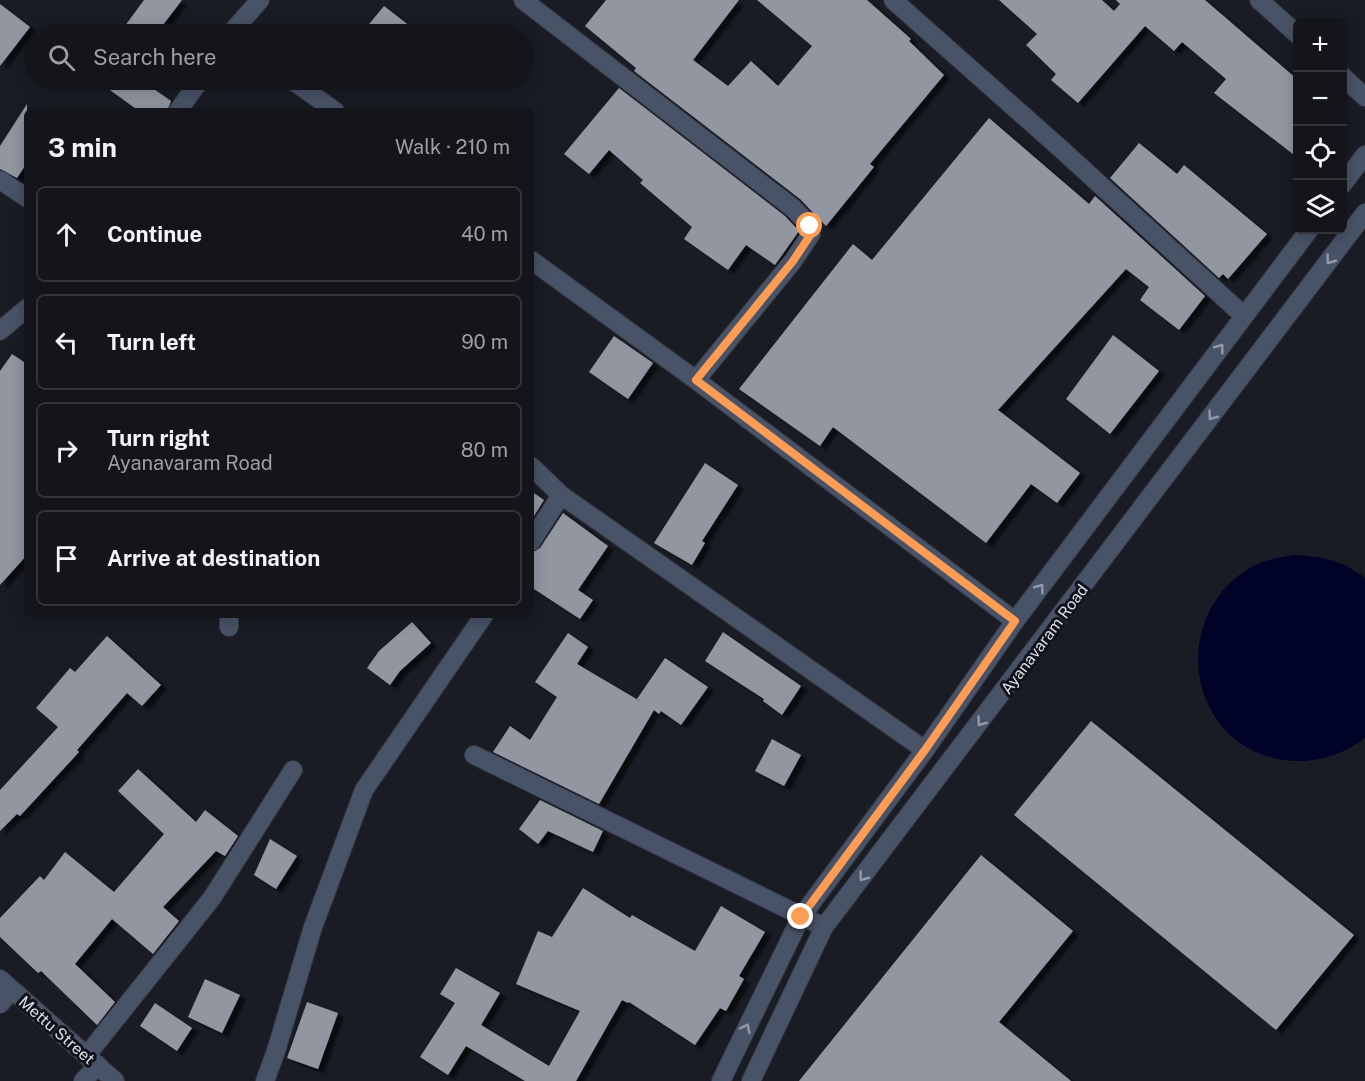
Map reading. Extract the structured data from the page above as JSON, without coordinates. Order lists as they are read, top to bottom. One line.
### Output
{"streets":{"street":["Ayanavaram Road","Mettu Street"]},"page":{"map_buttons":["+","−"],"search":"Search here","heading":["3 min","Walk · 210 m"],"list":[["Continue","40 m"],["Turn left","90 m"],["Turn right","Ayanavaram Road","80 m"],"Arrive at destination"]}}
